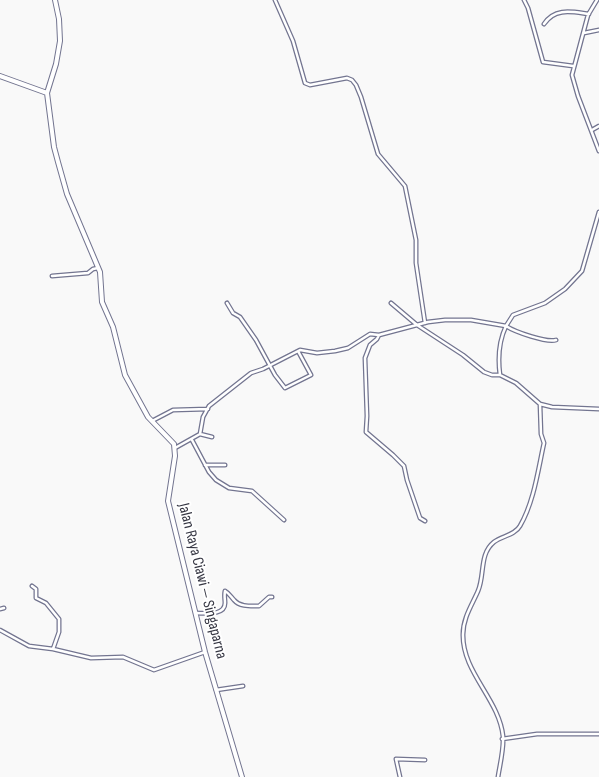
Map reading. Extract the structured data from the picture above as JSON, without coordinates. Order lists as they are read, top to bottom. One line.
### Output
{"streets":{"main road":["Jalan Raya Ciawi — Singaparna"]}}
